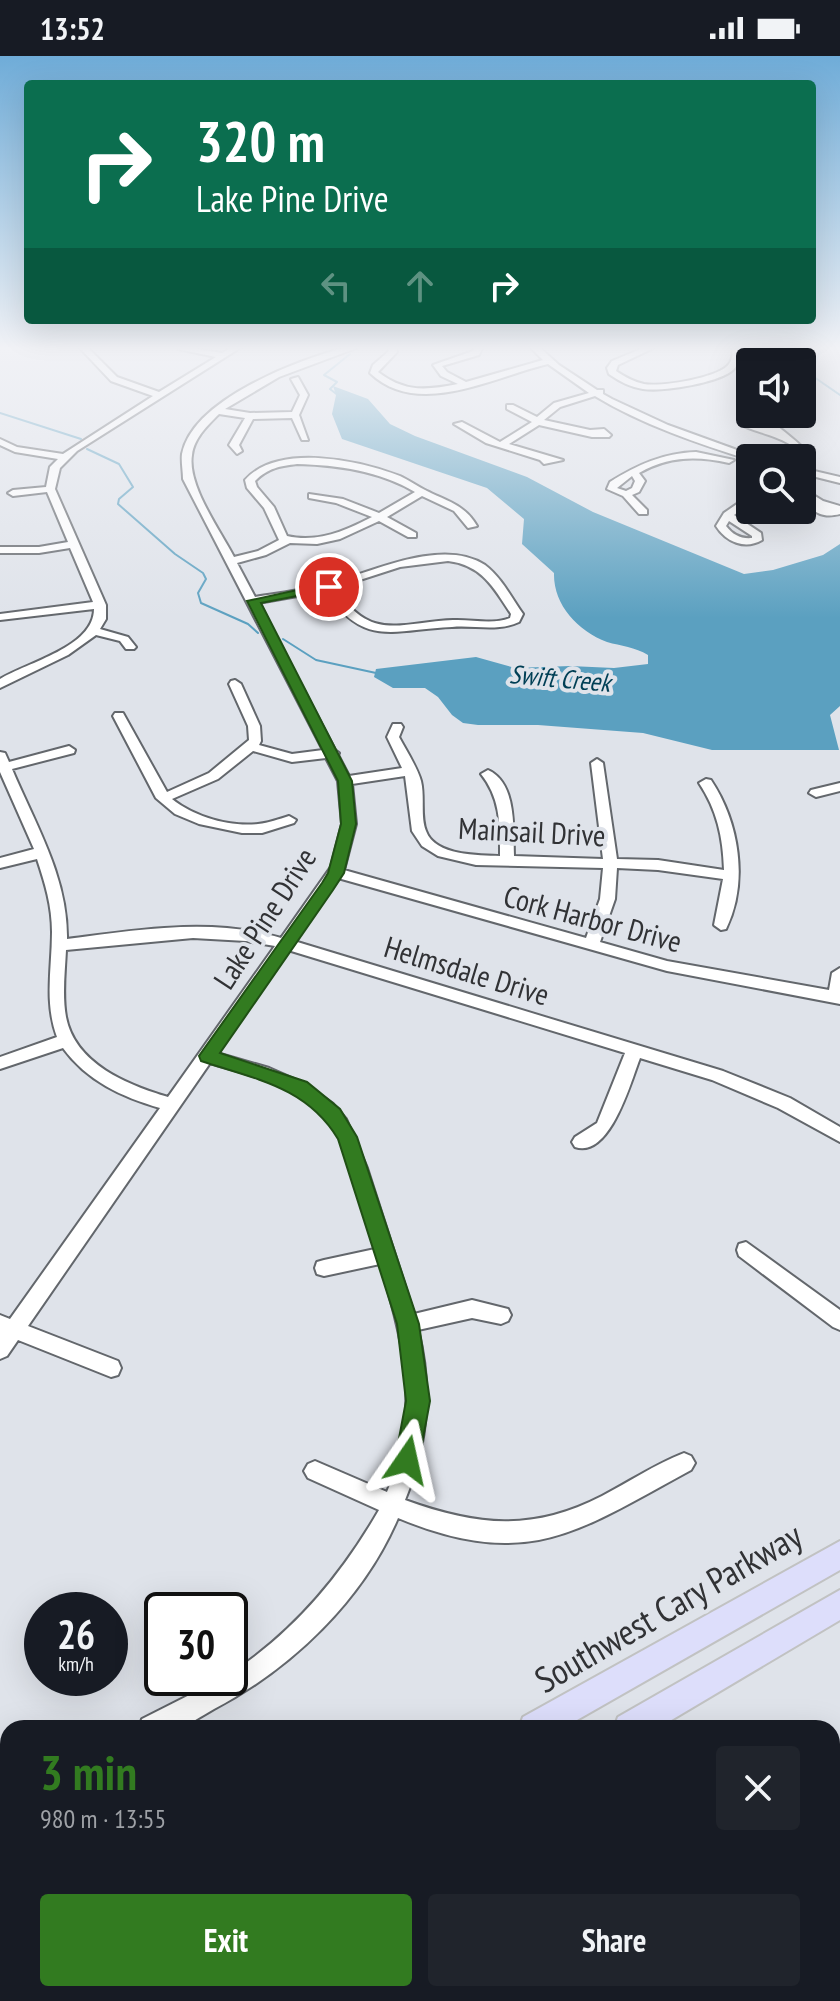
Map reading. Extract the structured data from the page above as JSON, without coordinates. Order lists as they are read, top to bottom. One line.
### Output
{"streets":{"main road":["Southwest Cary Parkway"],"street":["Mainsail Drive","Lake Pine Drive","Cork Harbor Drive","Helmsdale Drive"]},"crossings":[["Lake Pine Drive","Cork Harbor Drive"],["Lake Pine Drive","Helmsdale Drive"]],"water":["Swift Creek"],"page":{"status":"13:52","turn":["320 m","Lake Pine Drive"],"speed":"26 km/h","limit":"30","heading":["3 min","980 m · 13:55"],"buttons":["Exit","Share"]}}
